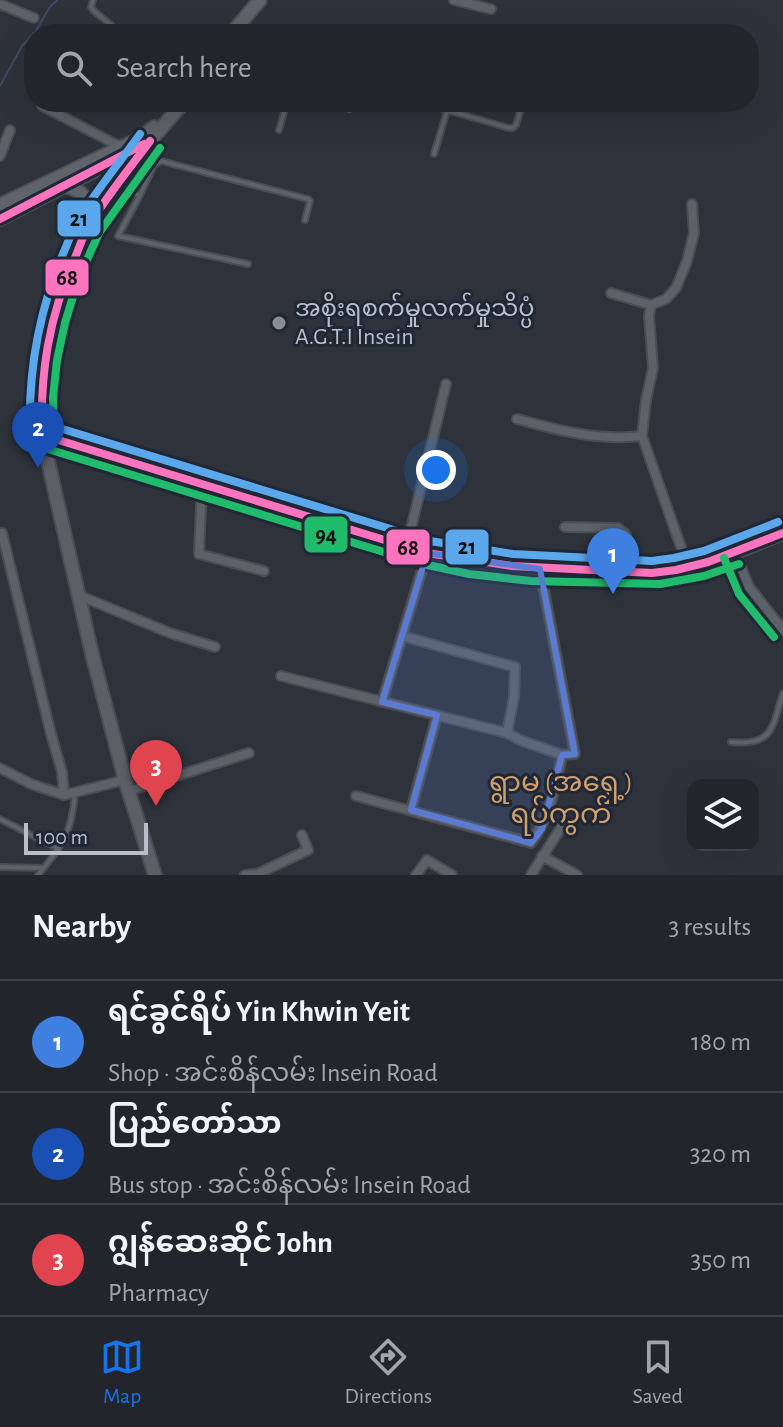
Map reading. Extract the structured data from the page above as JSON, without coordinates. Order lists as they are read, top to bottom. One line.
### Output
{"districts":["ရွာမ (အရှေ့) ရပ်ကွက်"],"places":["အစိုးရစက်မှုလက်မှုသိပ္ပံ A.G.T.I Insein"],"lines":["transit line 21","transit line 68","transit line 94"],"scale_bar":"100 m","page":{"search":"Search here","pins":["2","1","3"],"scale":"100 m","heading":["Nearby","3 results"],"list":[{"mark":"1","name":"ရင်ခွင်ရိပ် Yin Khwin Yeit","note":"Shop · အင်းစိန်လမ်း Insein Road","value":"180 m"},{"mark":"2","name":"ပြည်တော်သာ","note":"Bus stop · အင်းစိန်လမ်း Insein Road","value":"320 m"},{"mark":"3","name":"ဂျွန်ဆေးဆိုင် John","note":"Pharmacy","value":"350 m"}],"nav":["Map","Directions","Saved"]}}
